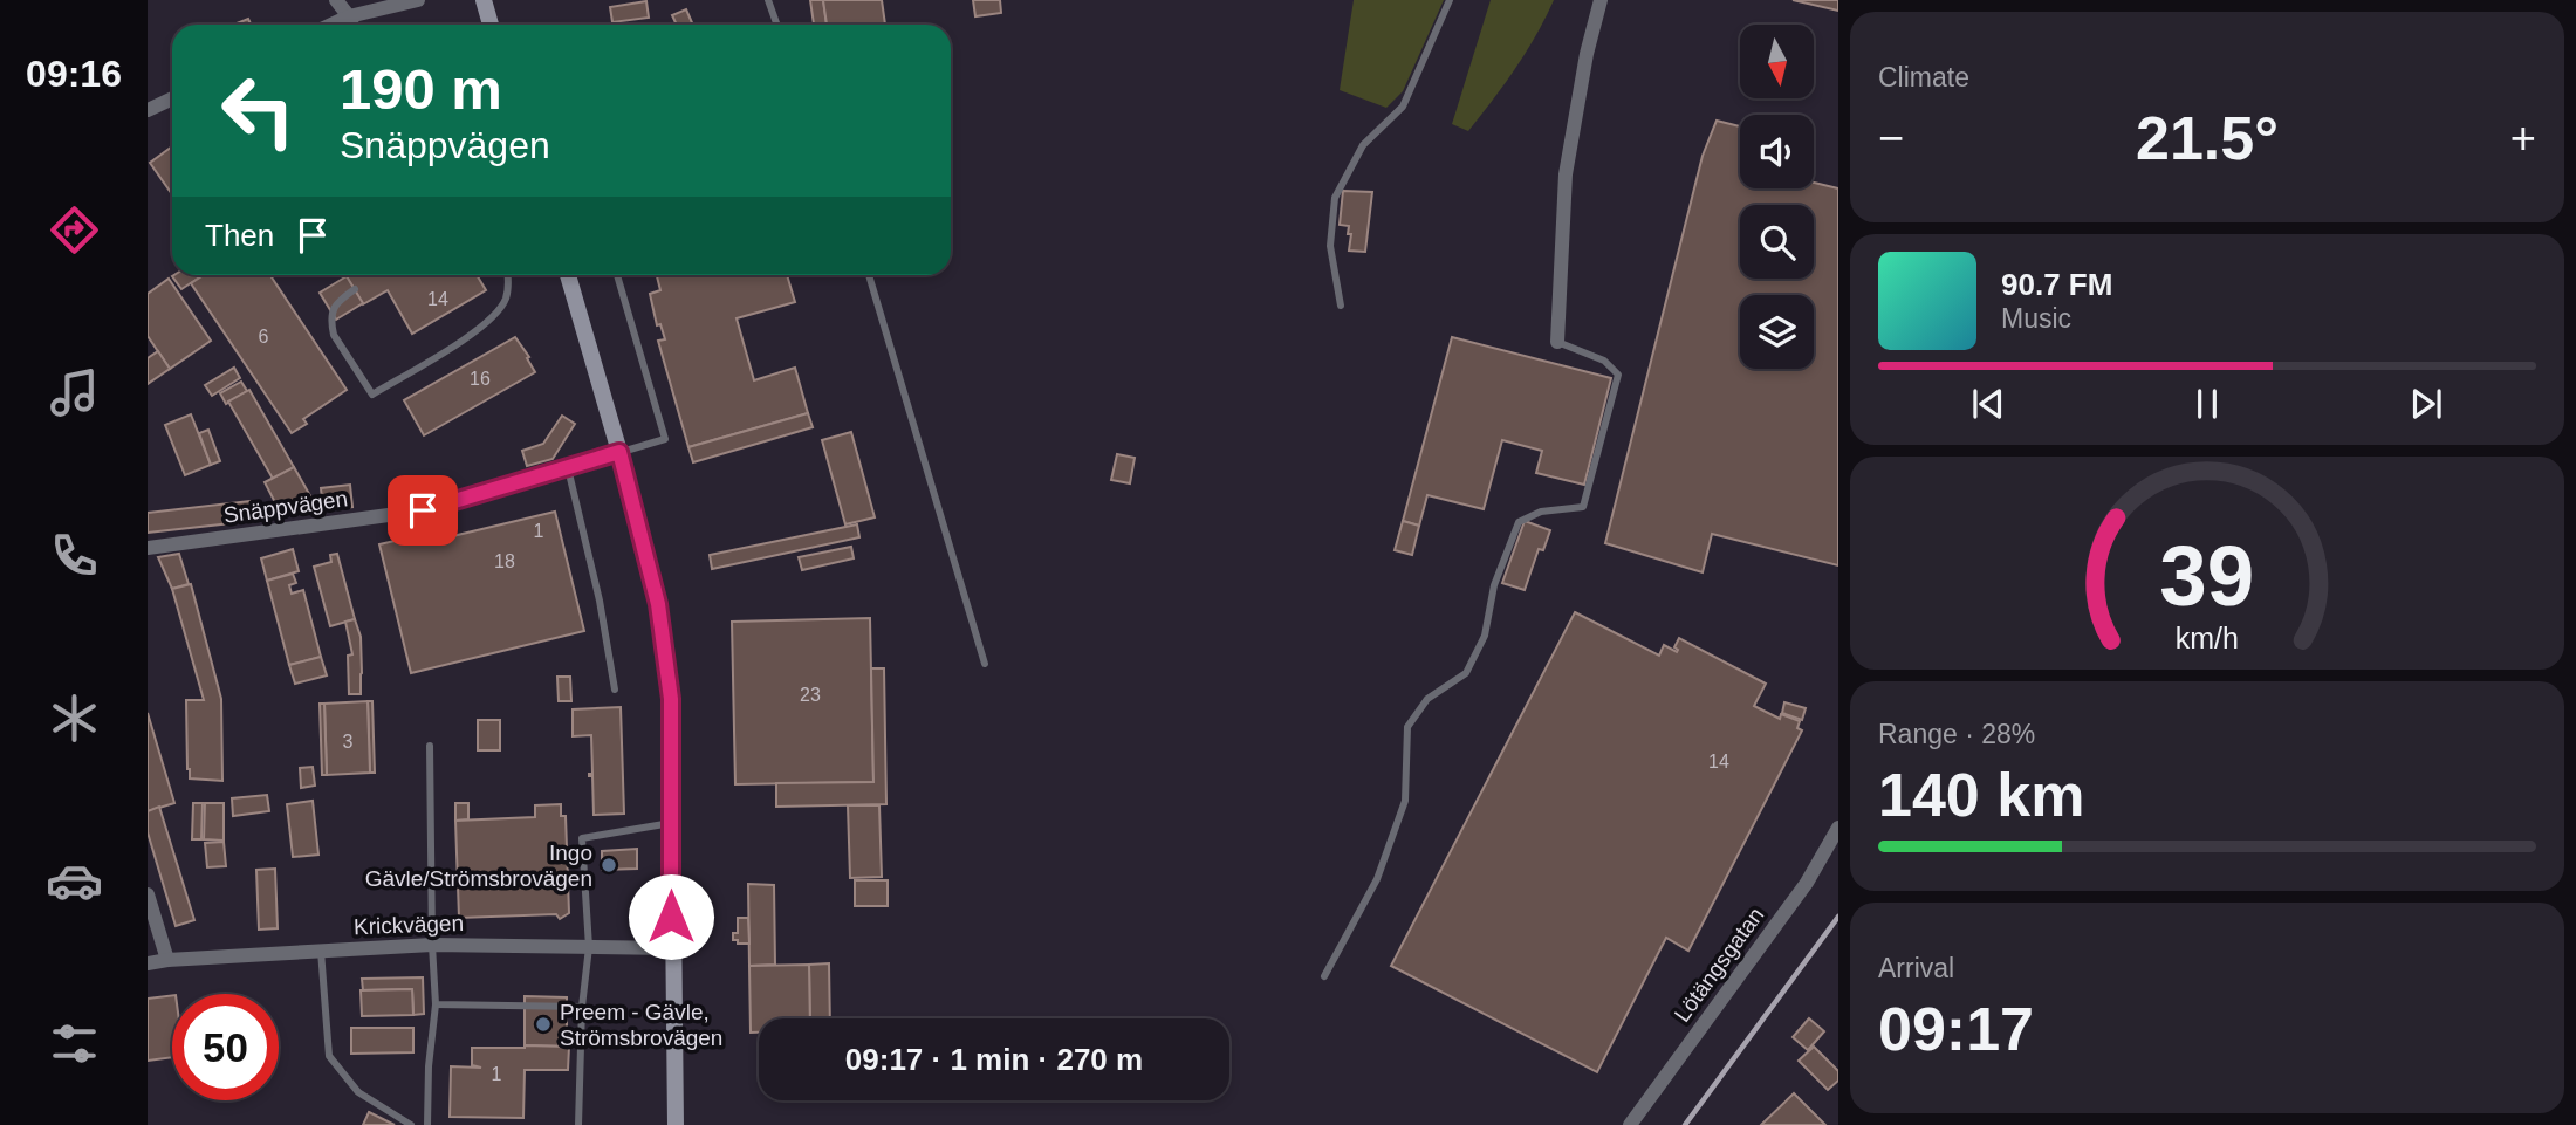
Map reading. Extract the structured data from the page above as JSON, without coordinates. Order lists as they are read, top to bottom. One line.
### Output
{"streets":{"street":["Snäppvägen","Krickvägen","Lötängsgatan"]},"places":["Ingo Gävle/Strömsbrovägen","Preem - Gävle, Strömsbrovägen"],"house_numbers":["14","6","16","1","18","23","3","14","1"],"north":"bottom","page":{"tabs":"09:16","tile":["Climate",["Range · 28%","140 km"],["Arrival","09:17"]],"turn":["190 m","Snäppvägen"],"heat":["−","21.5°","+"],"then":"Then","song":["90.7 FM","Music"],"limit":"50","trip":"09:17 · 1 min · 270 m","gauge":["39","km/h"]}}
